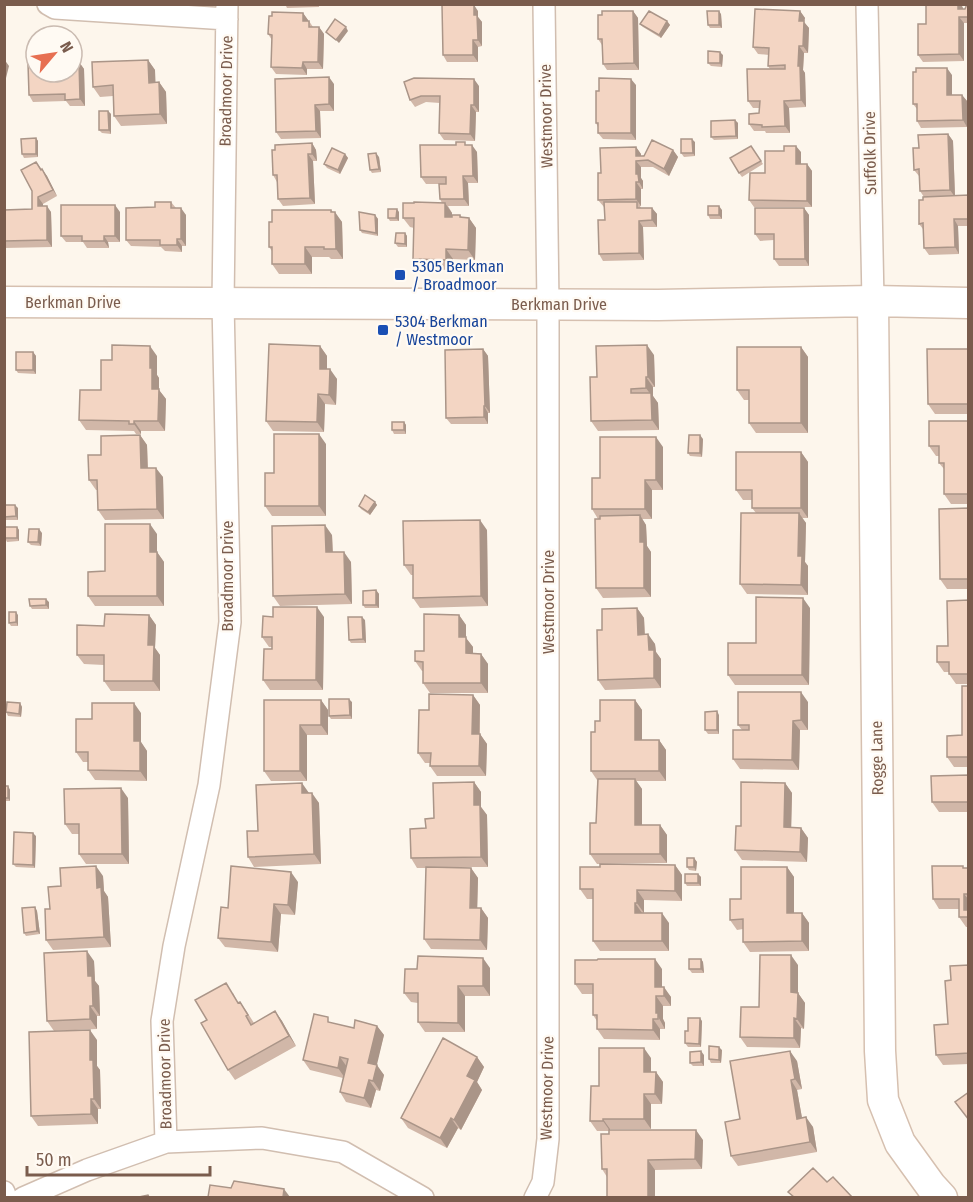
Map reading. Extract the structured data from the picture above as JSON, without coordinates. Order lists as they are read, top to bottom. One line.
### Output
{"streets":{"street":["Broadmoor Drive","Westmoor Drive","Suffolk Drive","Berkman Drive","Rogge Lane"]},"crossings":[["Broadmoor Drive","Berkman Drive"],["Westmoor Drive","Berkman Drive"],["Suffolk Drive","Berkman Drive"],["Suffolk Drive","Rogge Lane"],["Berkman Drive","Rogge Lane"]],"places":{"transit":["5305 Berkman / Broadmoor","5304 Berkman / Westmoor"]},"scale_bar":"50 m","north":"top right"}
